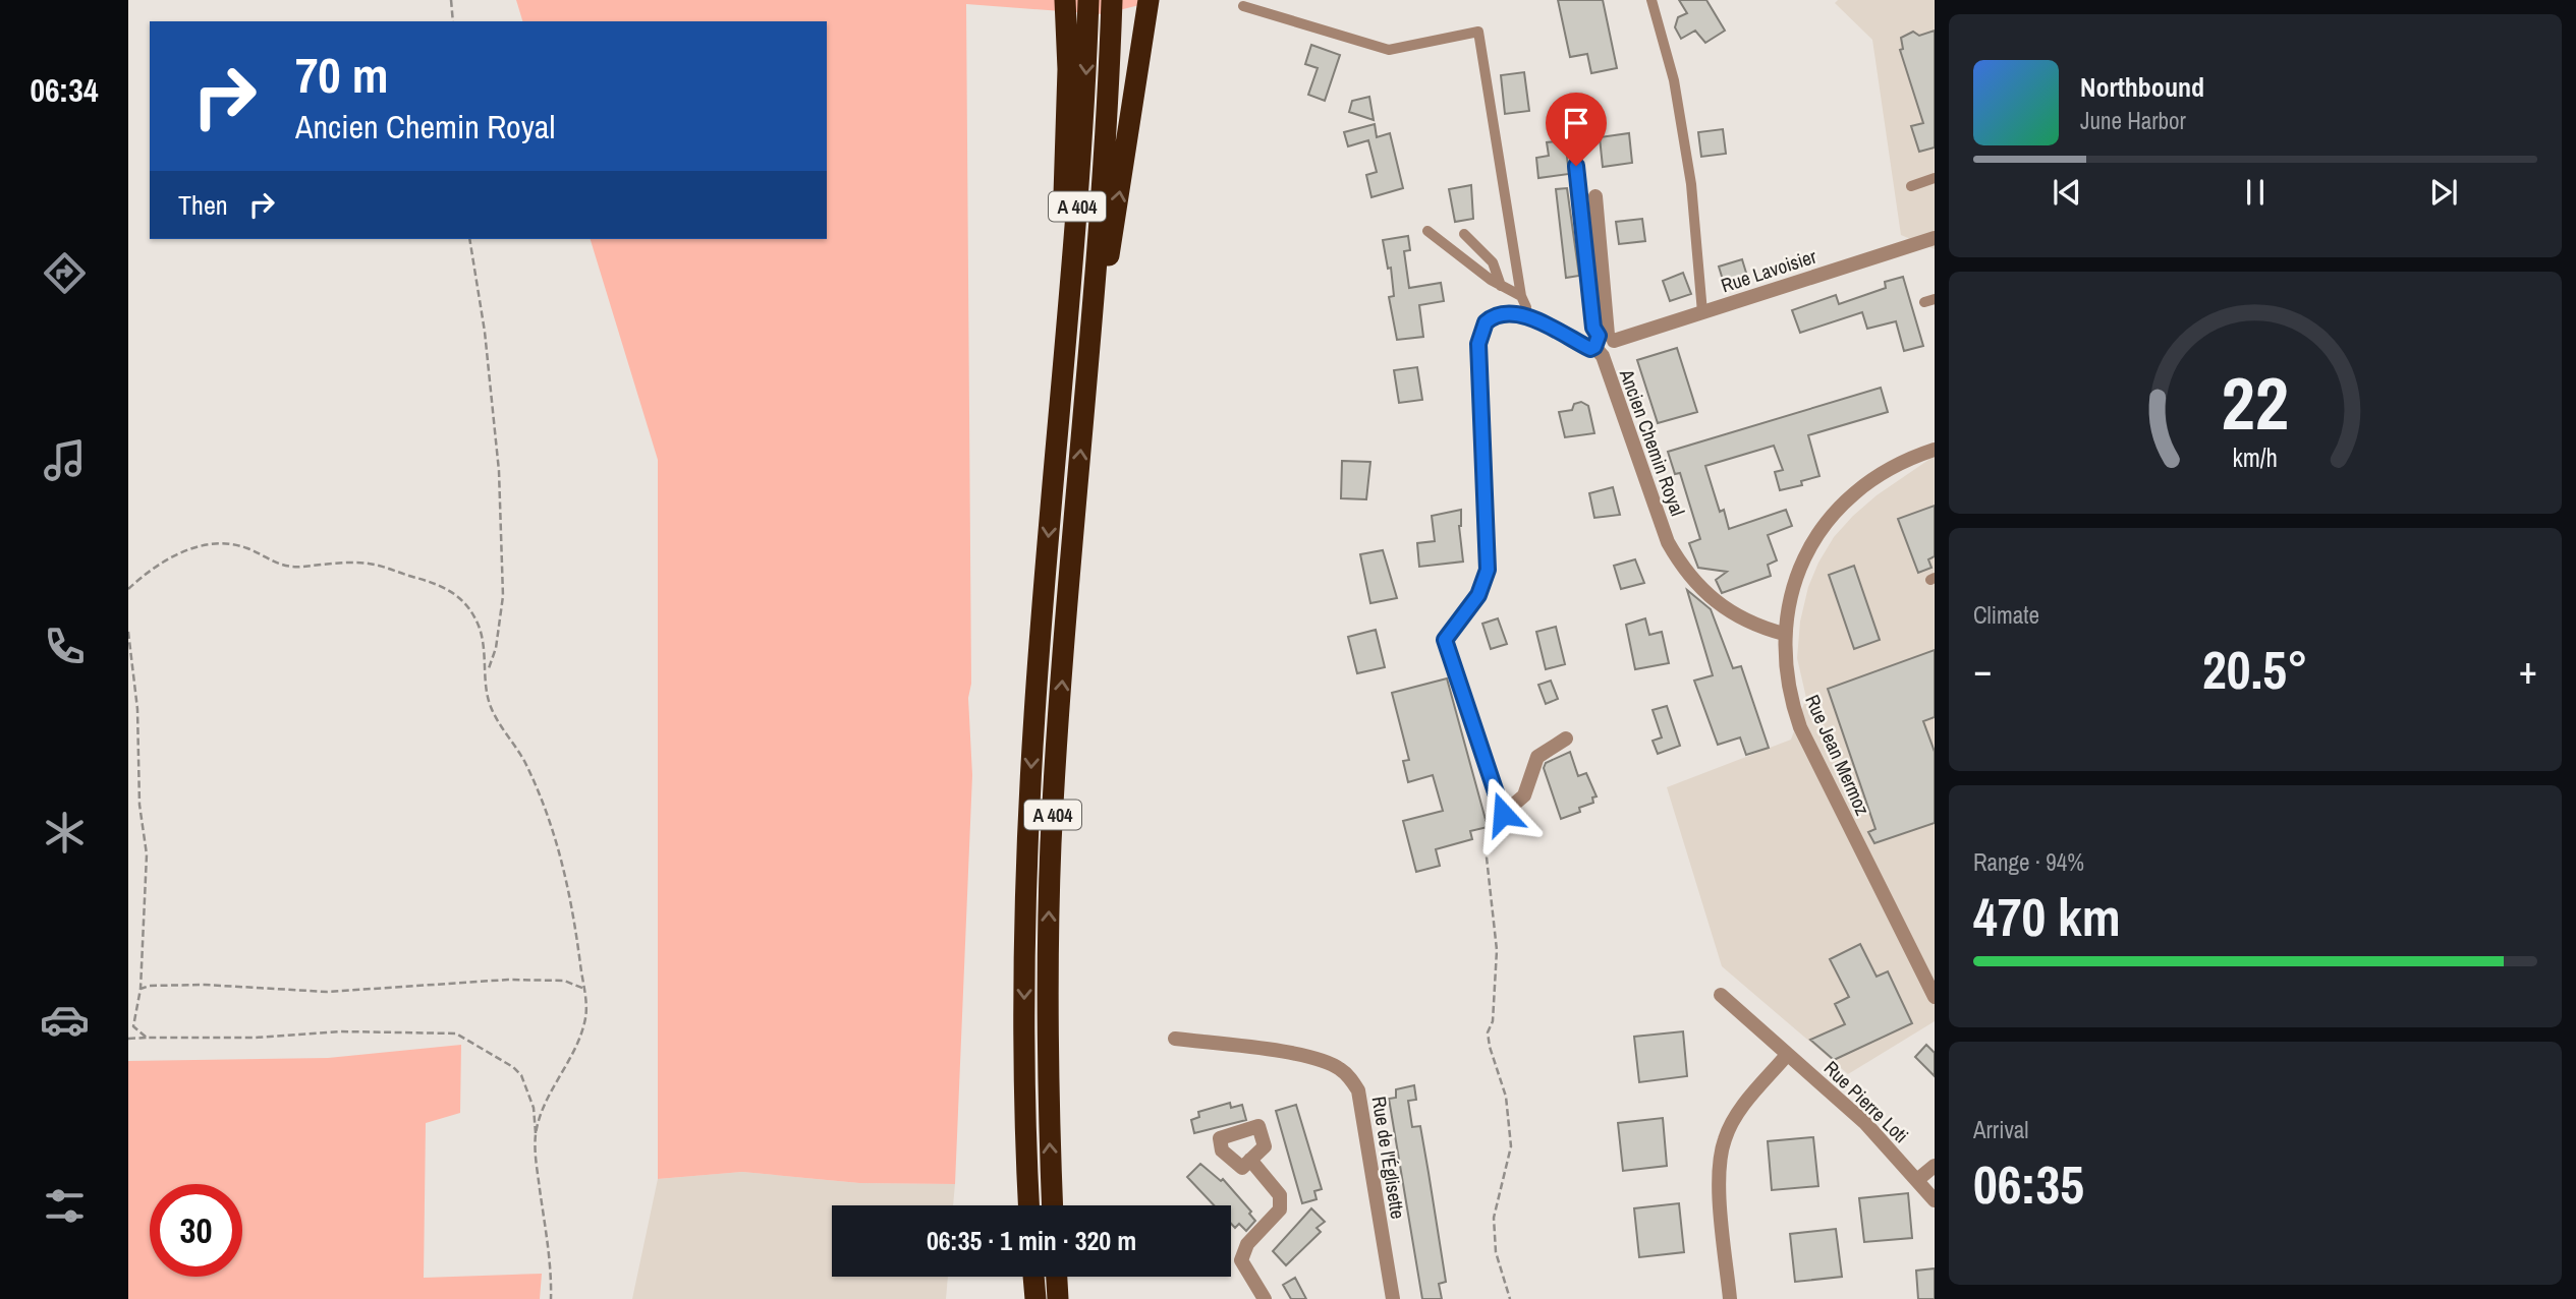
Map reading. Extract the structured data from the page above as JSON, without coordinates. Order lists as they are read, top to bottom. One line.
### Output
{"streets":{"highway":["A 404"],"street":["Rue Lavoisier","Ancien Chemin Royal","Rue Jean Mermoz","Rue Pierre Loti","Rue de l'Églisette"]},"crossings":[["Rue Lavoisier","Ancien Chemin Royal"],["Ancien Chemin Royal","Rue Jean Mermoz"]],"page":{"tabs":"06:34","turn":["70 m","Ancien Chemin Royal"],"song":["Northbound","June Harbor"],"then":"Then","tile":["Climate",["Range · 94%","470 km"],["Arrival","06:35"]],"heat":["−","20.5°","+"],"limit":"30","trip":"06:35 · 1 min · 320 m","gauge":["22","km/h"]}}
